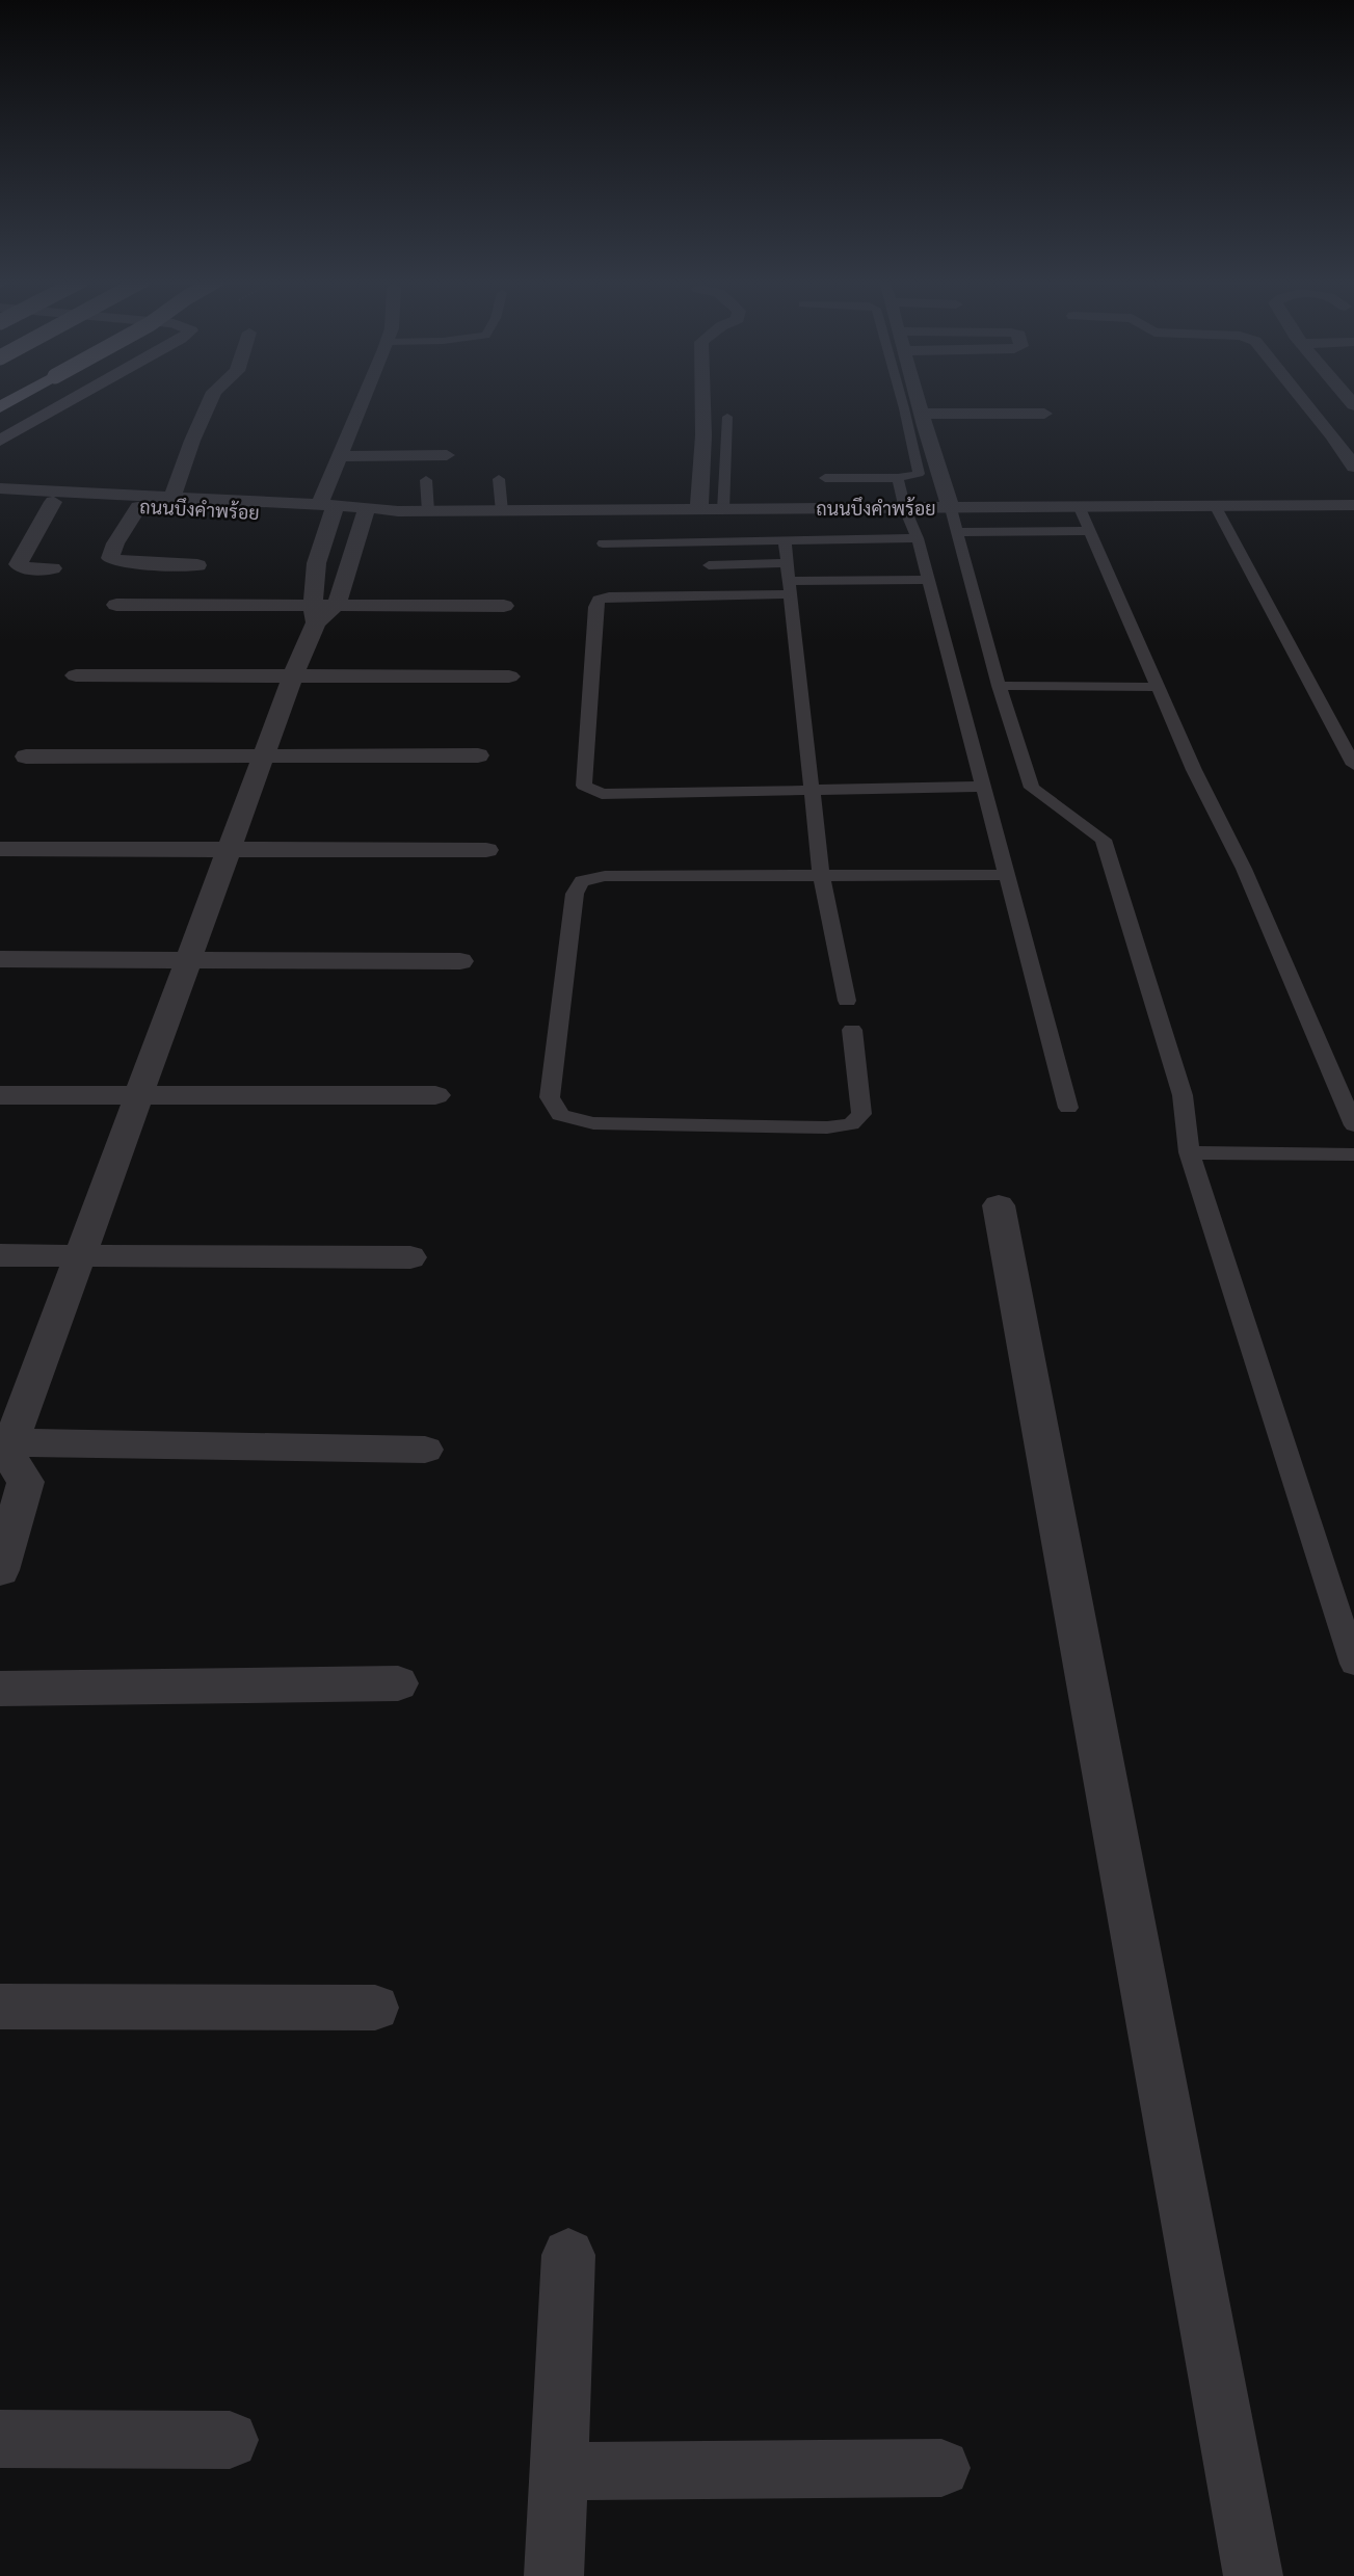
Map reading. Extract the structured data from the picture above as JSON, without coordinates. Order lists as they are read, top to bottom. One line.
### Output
{"streets":{"street":["ถนนบึงคำพร้อย"]}}
